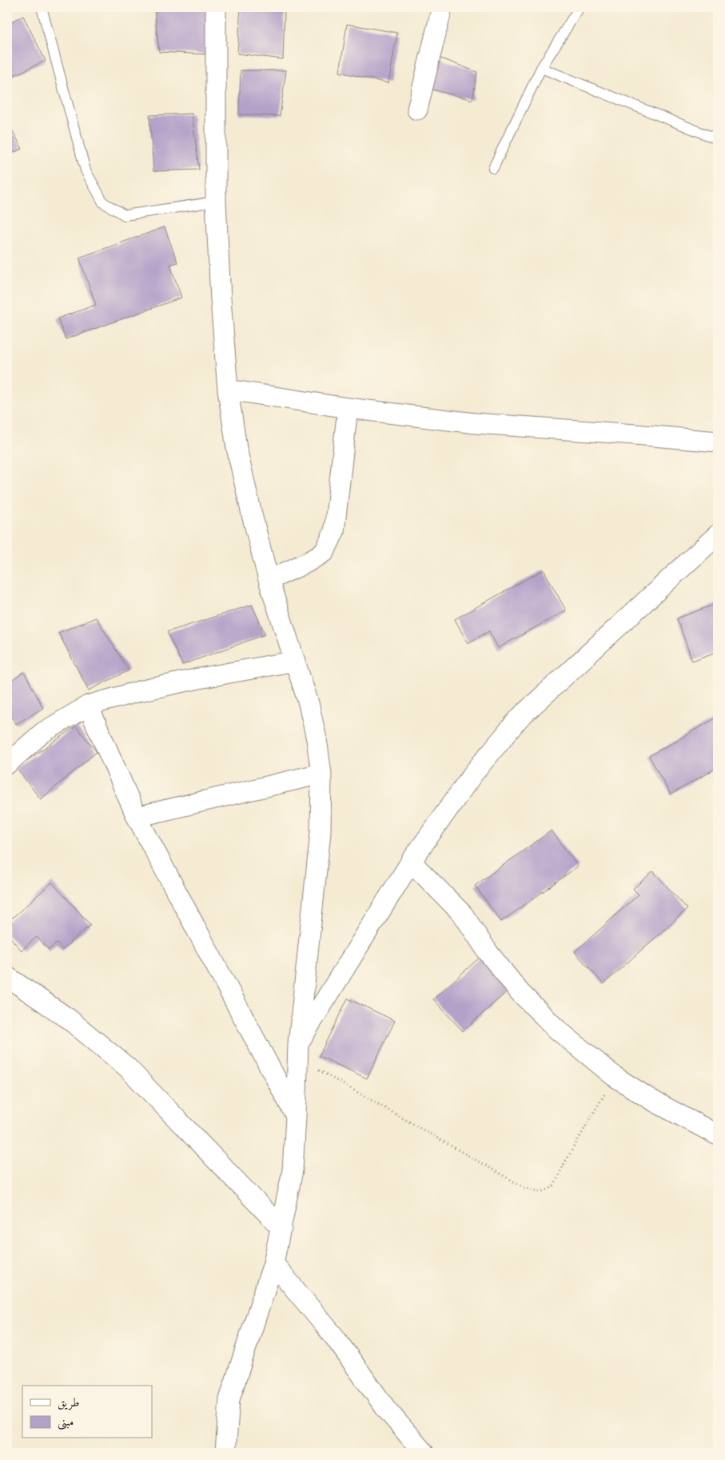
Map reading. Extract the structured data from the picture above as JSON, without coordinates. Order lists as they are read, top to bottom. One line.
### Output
{"legend":["طريق","مبنى"]}
